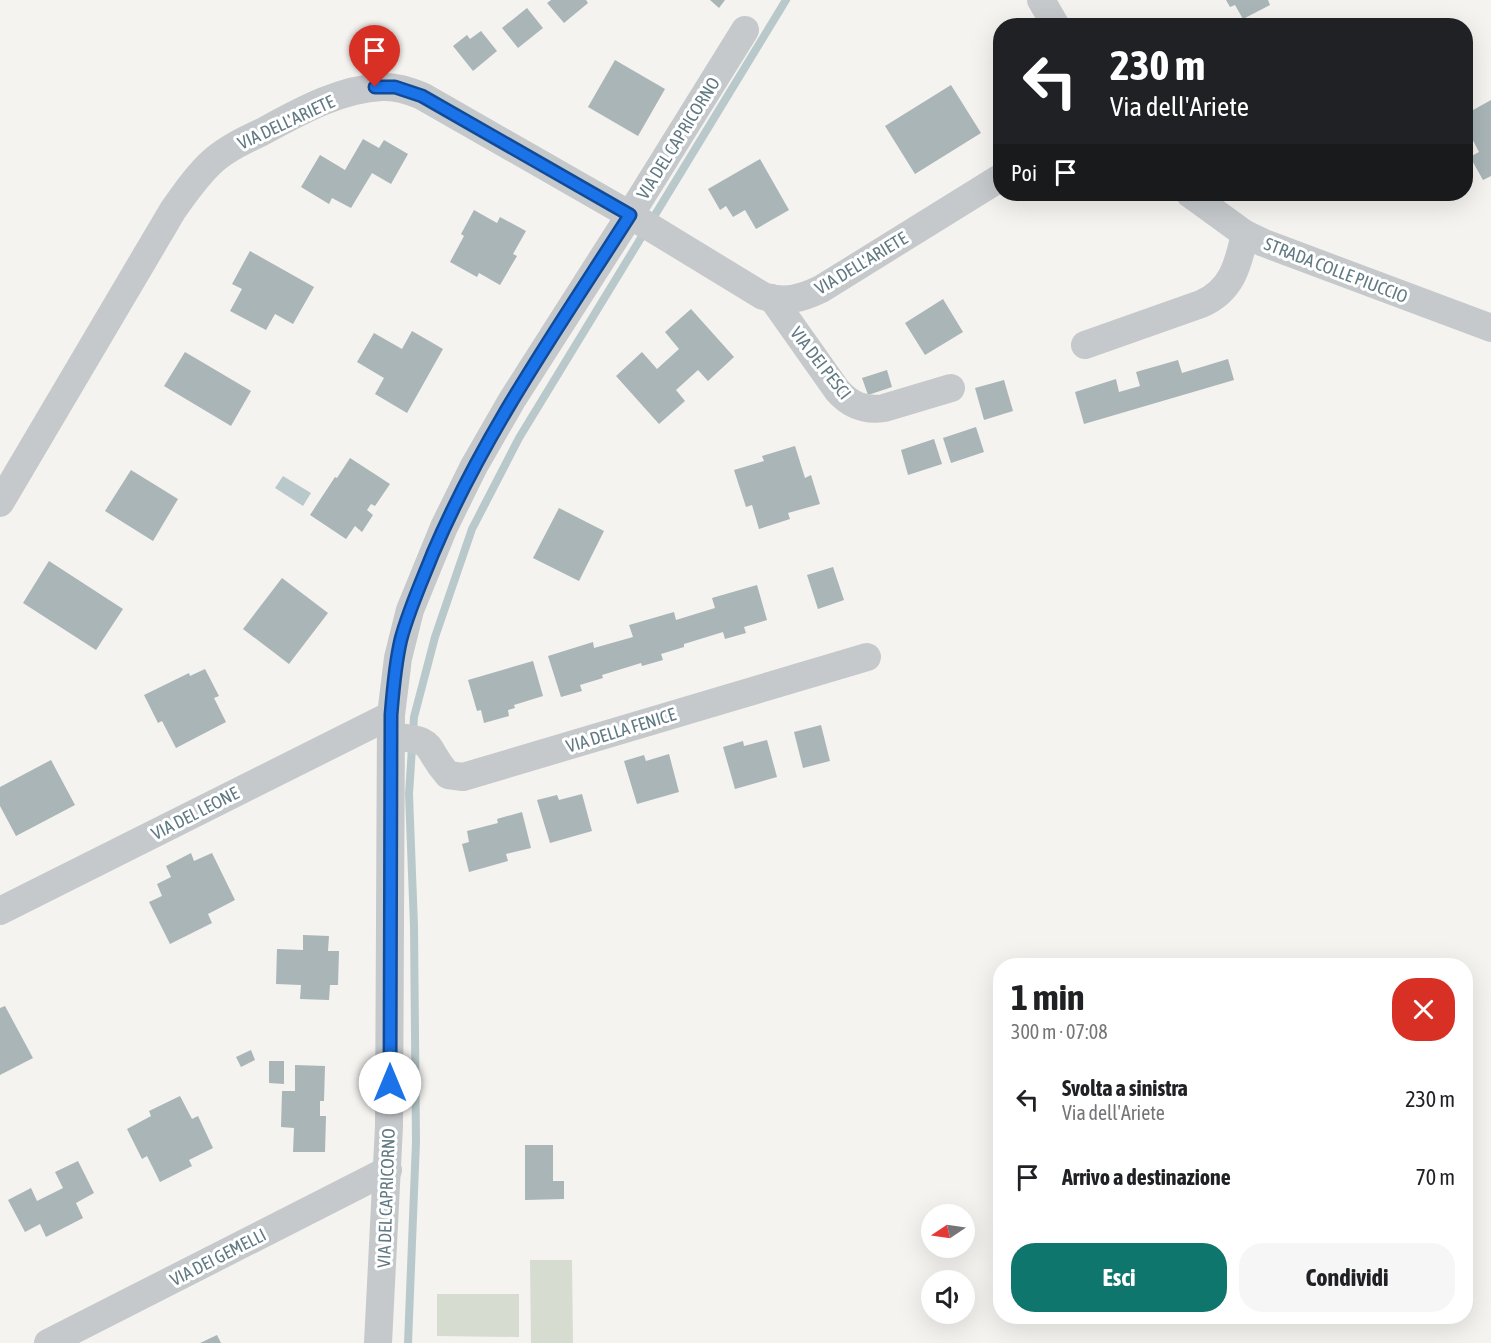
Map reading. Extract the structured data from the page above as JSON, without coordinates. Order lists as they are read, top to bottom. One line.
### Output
{"streets":{"street":["VIA DELL'ARIETE","VIA DEL CAPRICORNO","STRADA COLLE PIUCCIO","VIA DEI PESCI","VIA DELLA FENICE","VIA DEL LEONE","VIA DEI GEMELLI"]},"crossings":[["VIA DELL'ARIETE","VIA DEL CAPRICORNO"],["VIA DELL'ARIETE","VIA DEI PESCI"],["VIA DEL CAPRICORNO","VIA DELLA FENICE"],["VIA DEL CAPRICORNO","VIA DEL LEONE"],["VIA DEL CAPRICORNO","VIA DEI GEMELLI"],["VIA DELLA FENICE","VIA DEL LEONE"]],"north":"left","page":{"turn":["230 m","Via dell'Ariete"],"then":"Poi","heading":["1 min","300 m · 07:08"],"list":[{"name":"Svolta a sinistra","note":"Via dell'Ariete","value":"230 m"},{"name":"Arrivo a destinazione","value":"70 m"}],"buttons":["Esci","Condividi"]}}
